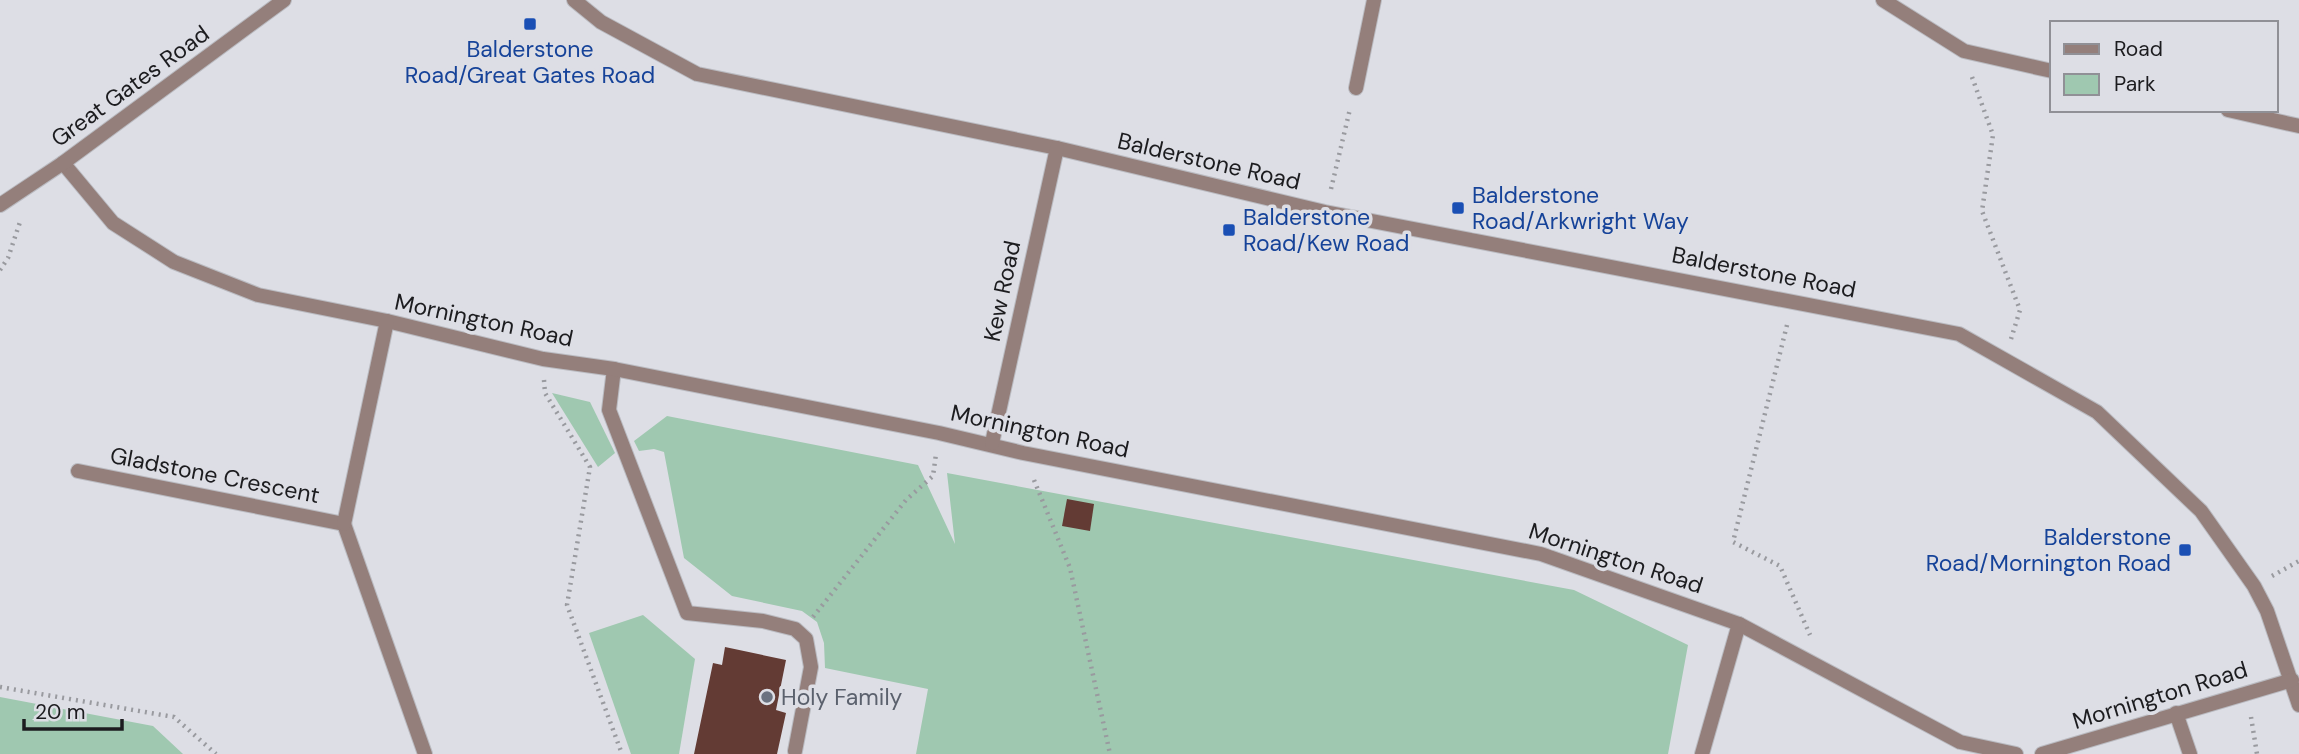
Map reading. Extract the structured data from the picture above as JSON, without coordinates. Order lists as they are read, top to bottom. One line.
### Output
{"streets":{"street":["Great Gates Road","Balderstone Road","Kew Road","Mornington Road","Gladstone Crescent"]},"crossings":[["Great Gates Road","Mornington Road"],["Balderstone Road","Kew Road"],["Balderstone Road","Mornington Road"],["Kew Road","Mornington Road"],["Mornington Road","Gladstone Crescent"]],"places":{"transit":["Balderstone Road/Great Gates Road","Balderstone Road/Arkwright Way","Balderstone Road/Kew Road","Balderstone Road/Mornington Road"],"other":["Holy Family"]},"legend":["Road","Park"],"scale_bar":"20 m"}
